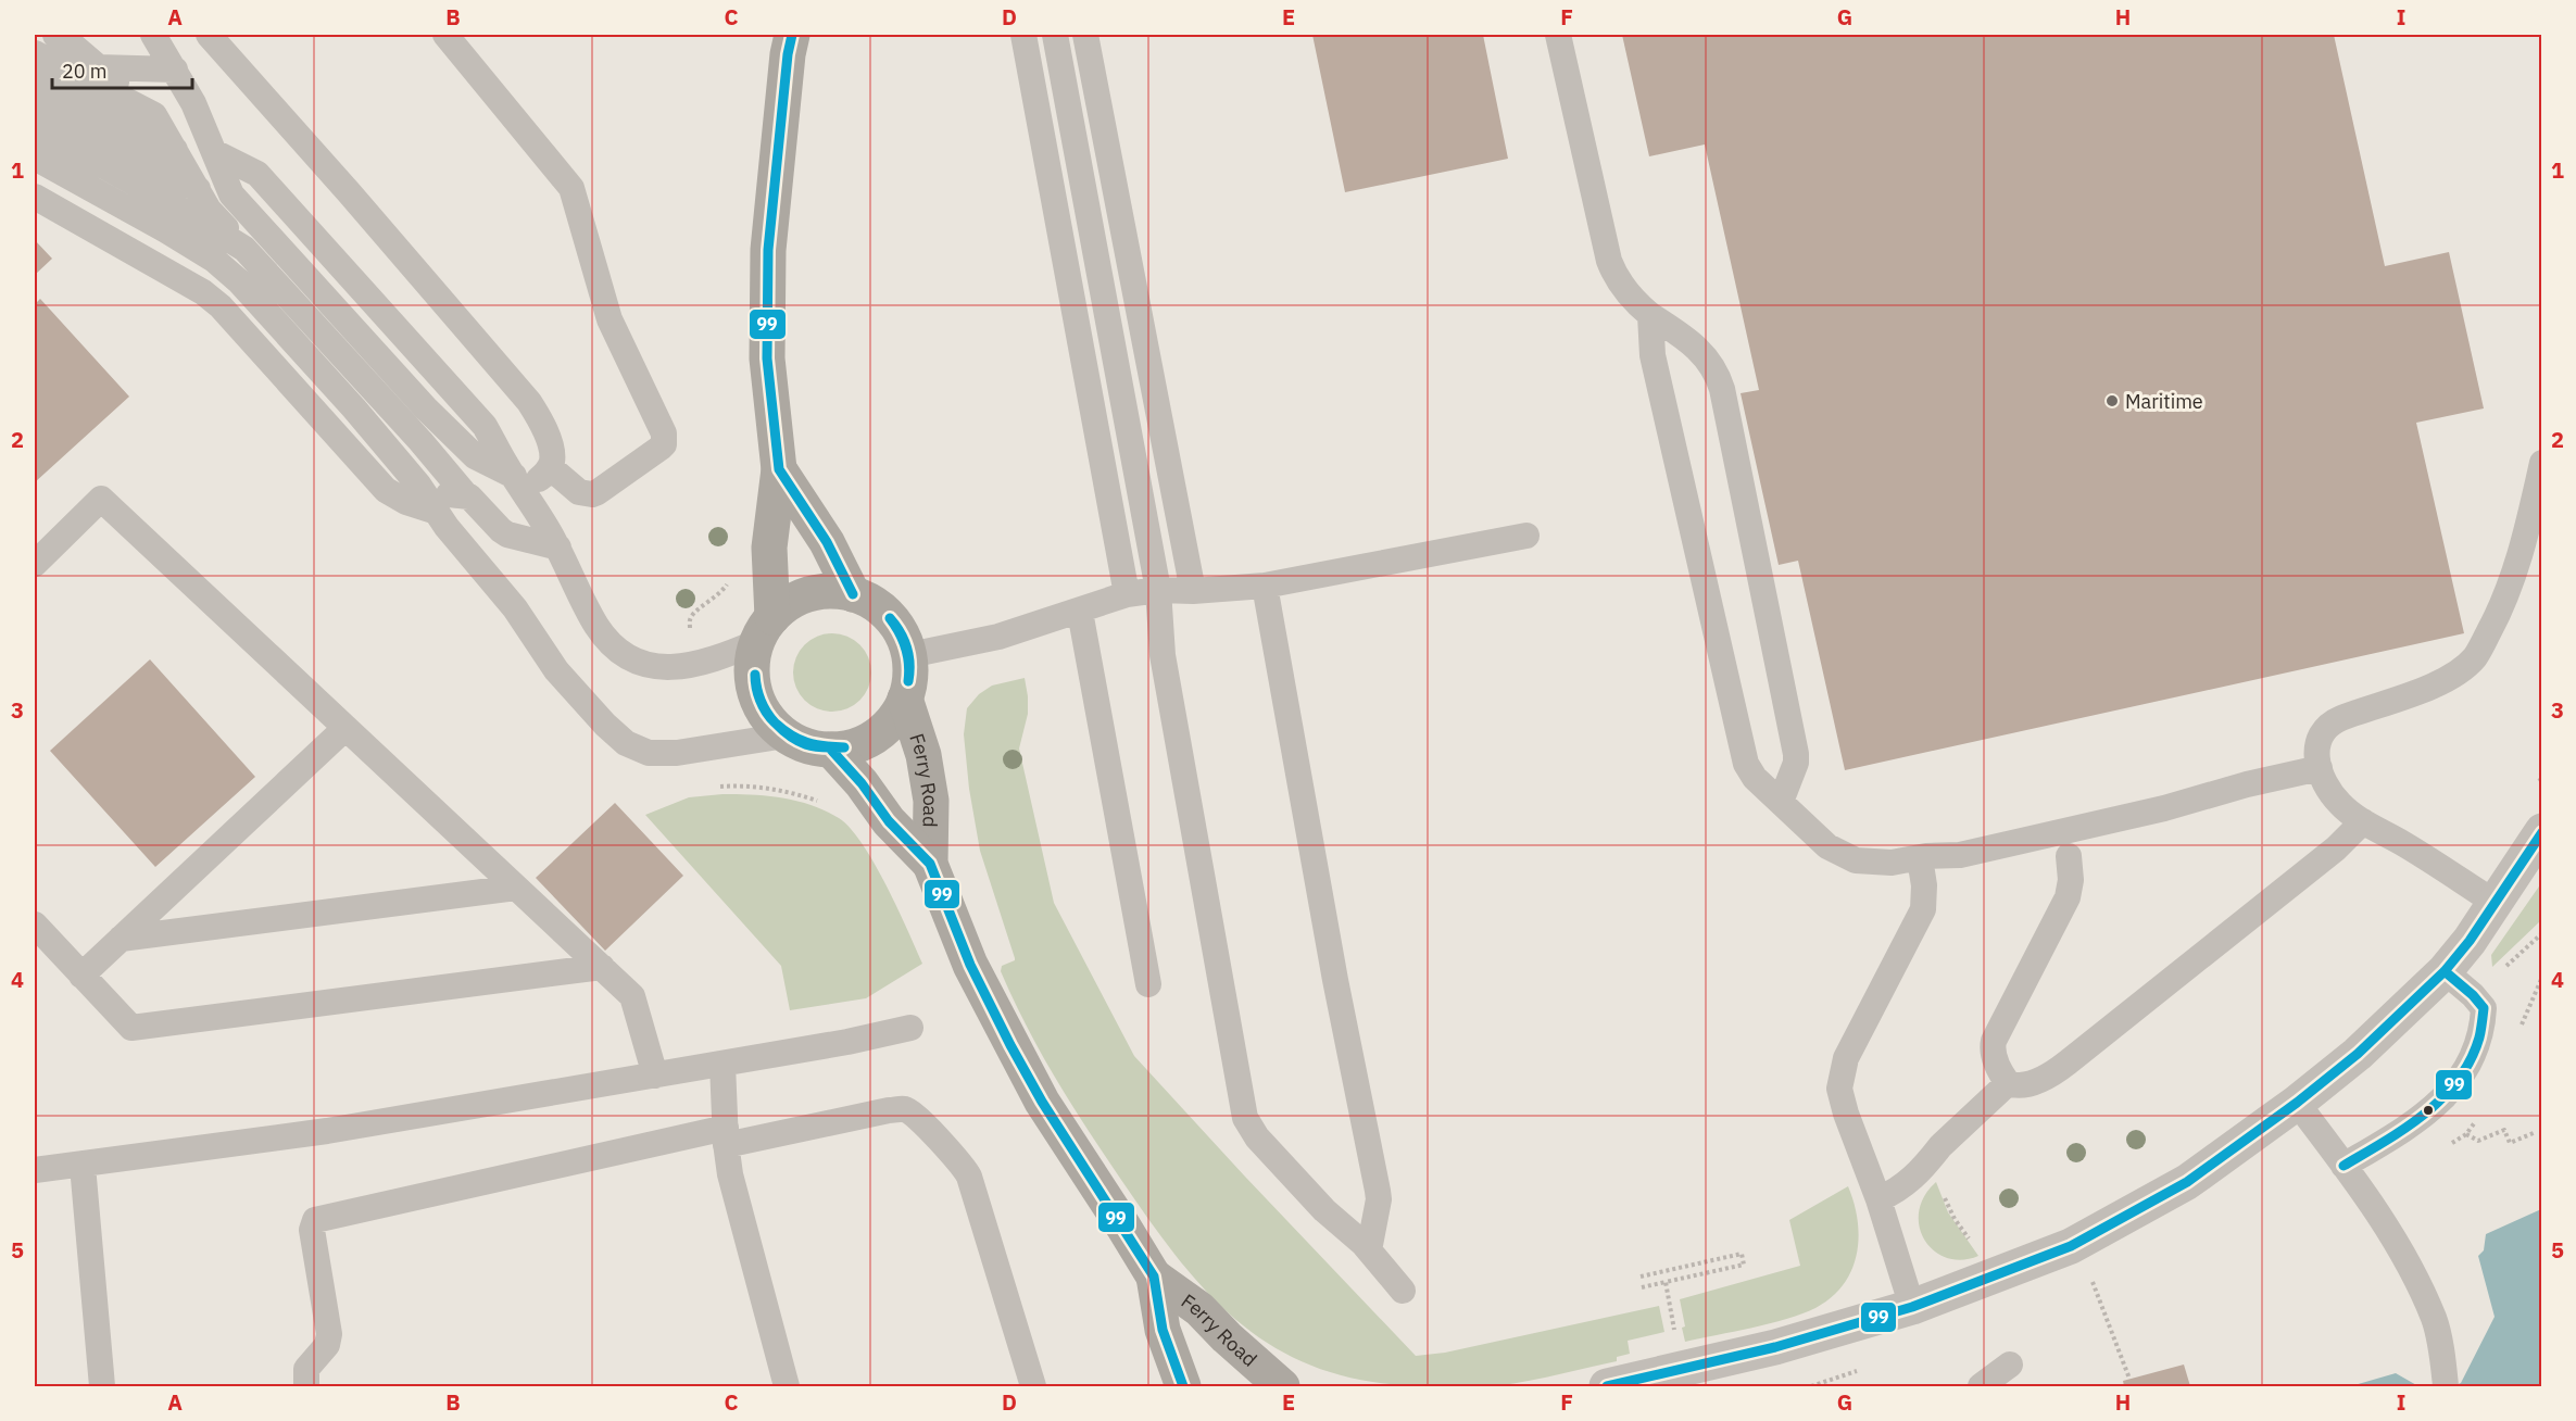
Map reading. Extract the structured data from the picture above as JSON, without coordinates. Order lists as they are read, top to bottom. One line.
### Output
{"streets":{"highway":["Ferry Road"]},"places":["Maritime"],"lines":["transit line 99"],"scale_bar":"20 m","grid":{"columns":["A","B","C","D","E","F","G","H","I"],"rows":["1","2","3","4","5"]}}
